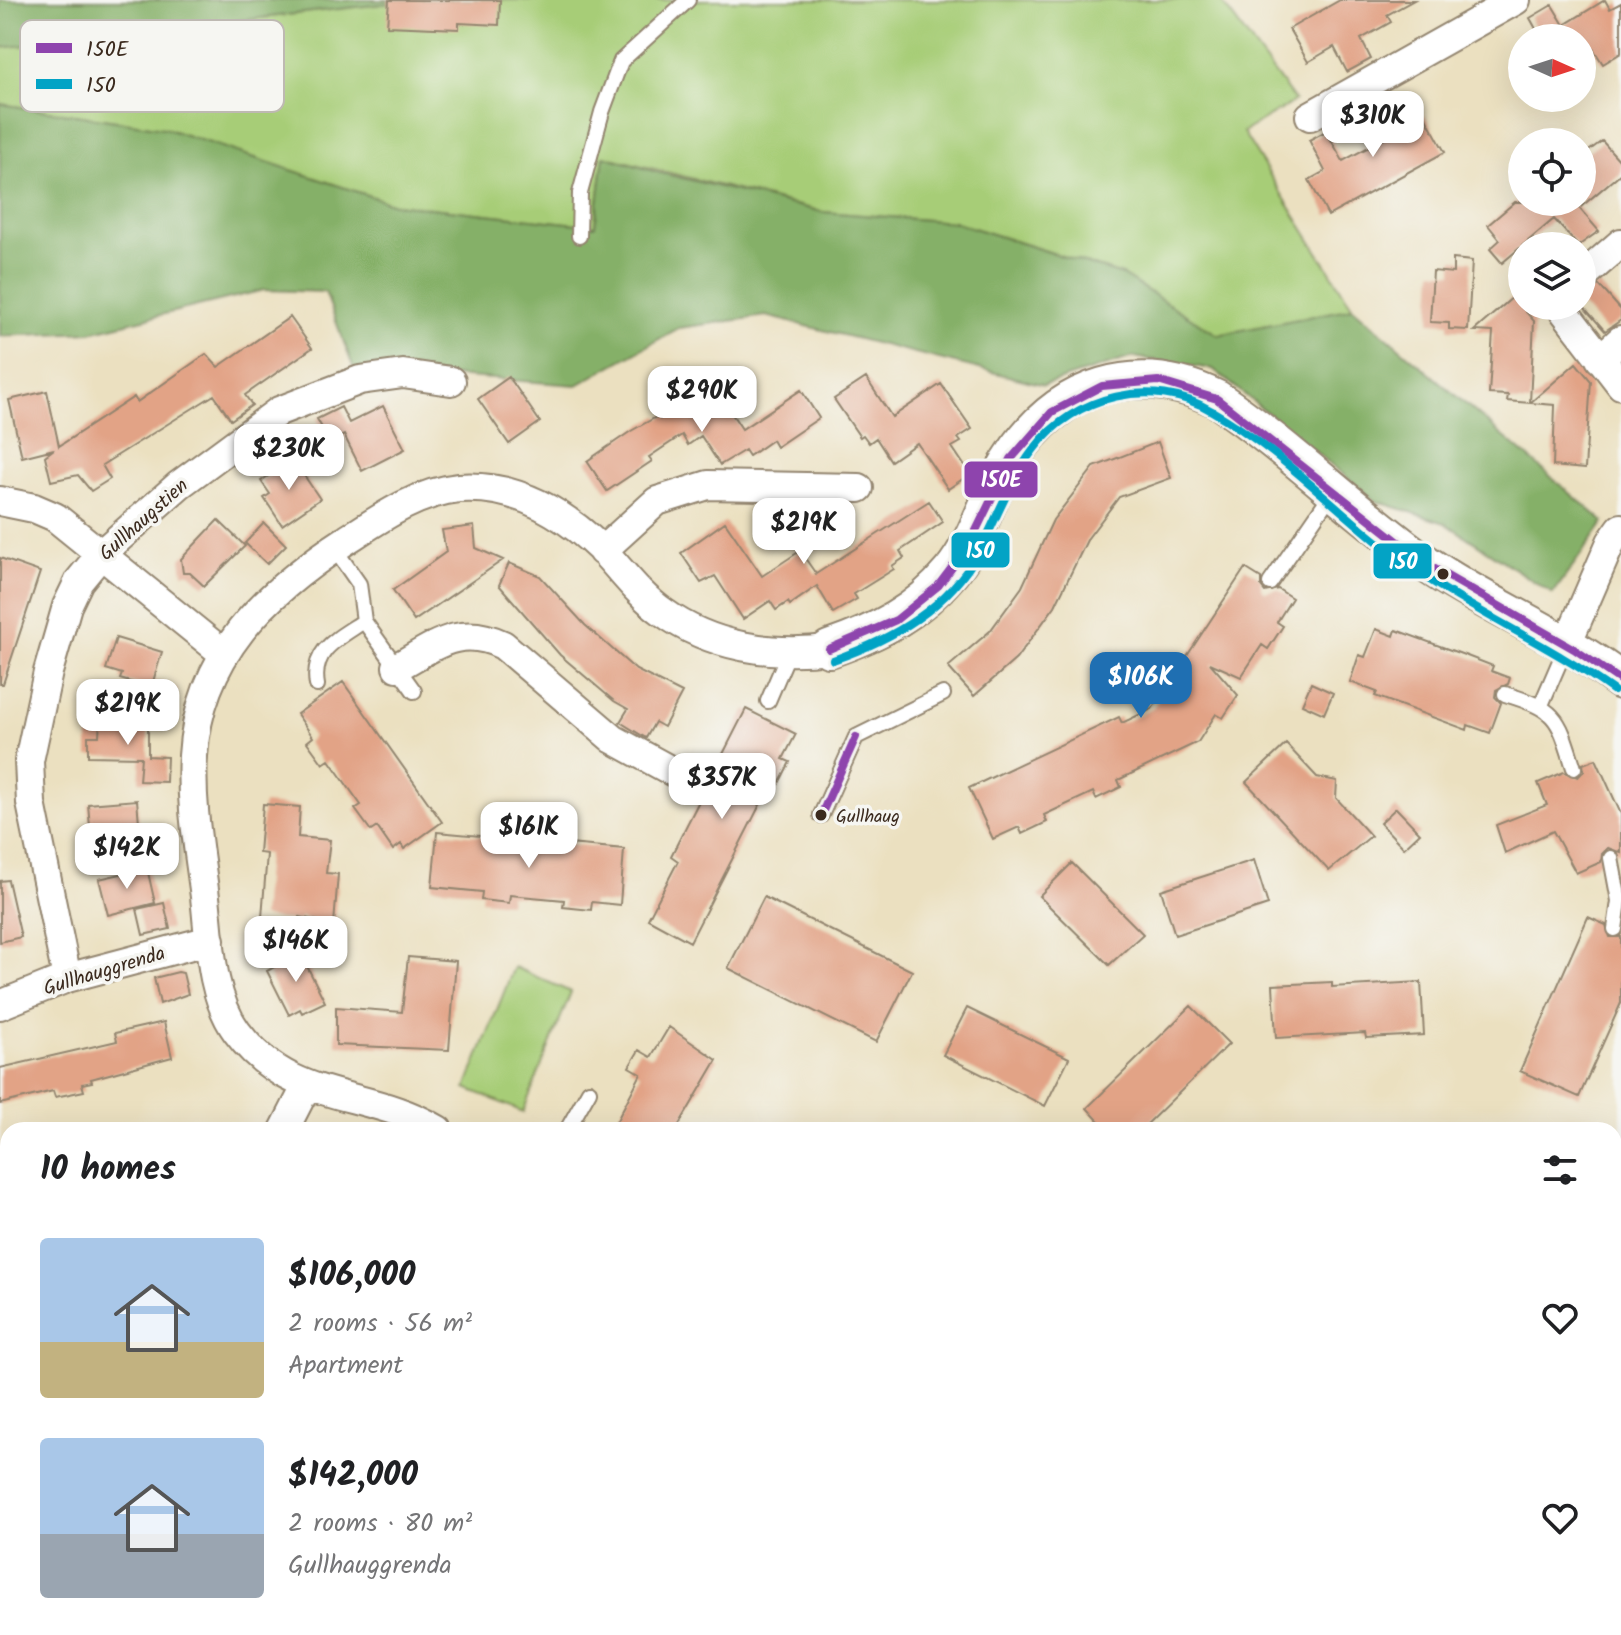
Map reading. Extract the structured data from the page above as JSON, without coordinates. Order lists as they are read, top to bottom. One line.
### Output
{"streets":{"street":["Gullhaugstien","Gullhauggrenda"]},"crossings":[["Gullhaugstien","Gullhauggrenda"]],"places":["Gullhaug"],"lines":["transit line 150E","transit line 150"],"legend":["150E","150"],"north":"right","page":{"price":["$310K","$290K","$230K","$219K","$106K","$219K","$357K","$161K","$142K","$146K"],"heading":"10 homes","list":[{"name":"$106,000","note":"2 rooms · 56 m² · Apartment"},{"name":"$142,000","note":"2 rooms · 80 m² · Gullhauggrenda"}]}}
